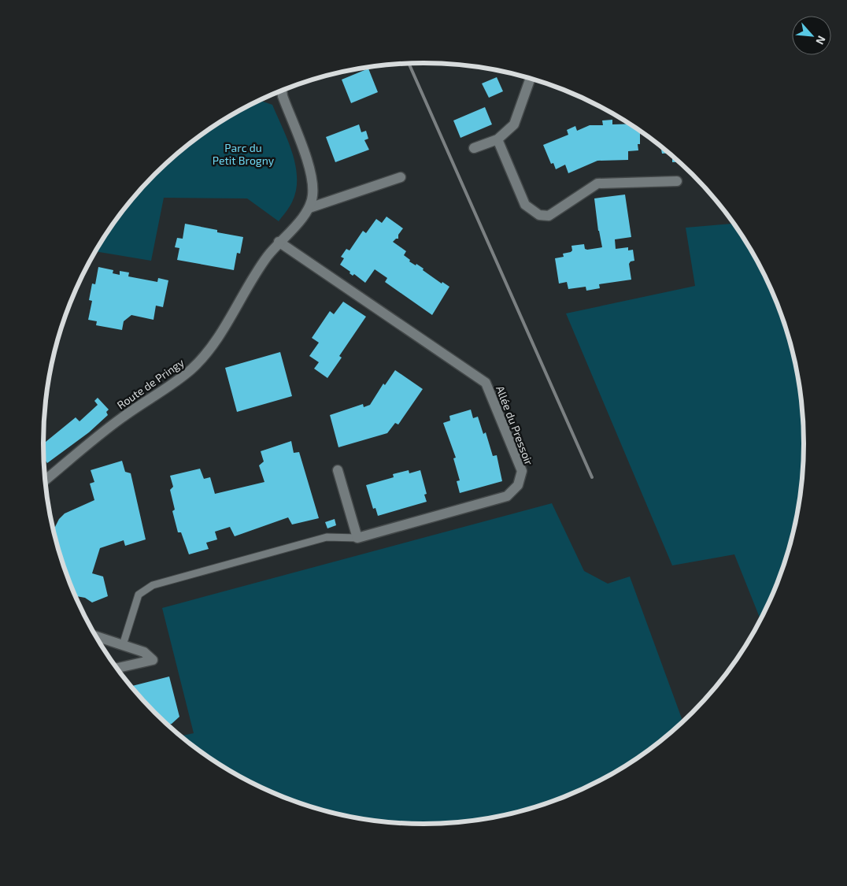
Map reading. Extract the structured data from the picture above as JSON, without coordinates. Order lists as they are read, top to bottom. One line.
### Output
{"streets":{"street":["Route de Pringy","Allée du Pressoir"]},"crossings":[["Route de Pringy","Allée du Pressoir"]],"parks":["Parc du Petit Brogny"],"north":"bottom right"}
